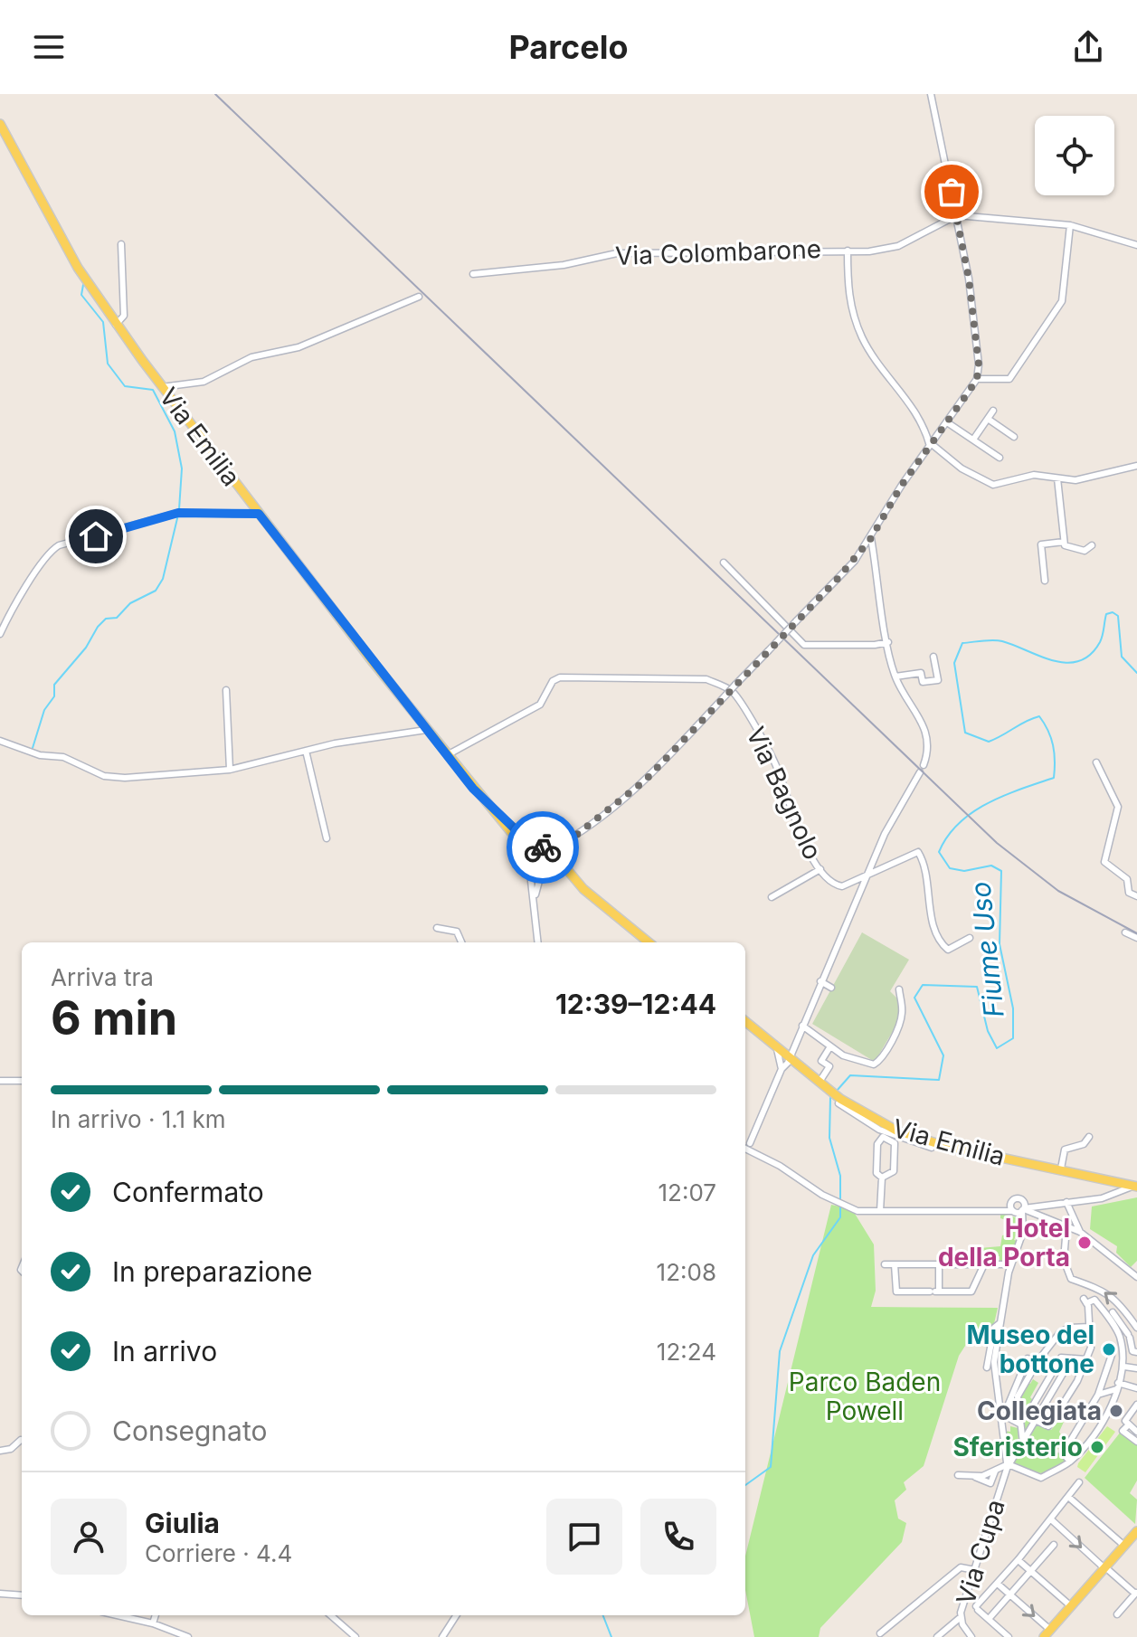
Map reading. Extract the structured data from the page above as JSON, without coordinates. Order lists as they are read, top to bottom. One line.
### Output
{"streets":{"main road":["Via Emilia"],"street":["Via Colombarone","Via Bagnolo","Via Cupa"]},"crossings":[["Via Emilia","Via Bagnolo"]],"water":["Fiume Uso"],"parks":["Parco Baden Powell"],"places":["Hotel della Porta","Museo del bottone","Collegiata","Sferisterio"],"page":{"header":"Parcelo","heading":["6 min","Arriva tra","12:39–12:44"],"panel":["Giulia","Corriere · 4.4"],"bar":"In arrivo · 1.1 km","list":[["Confermato","12:07"],["In preparazione","12:08"],["In arrivo","12:24"],"Consegnato"]}}
